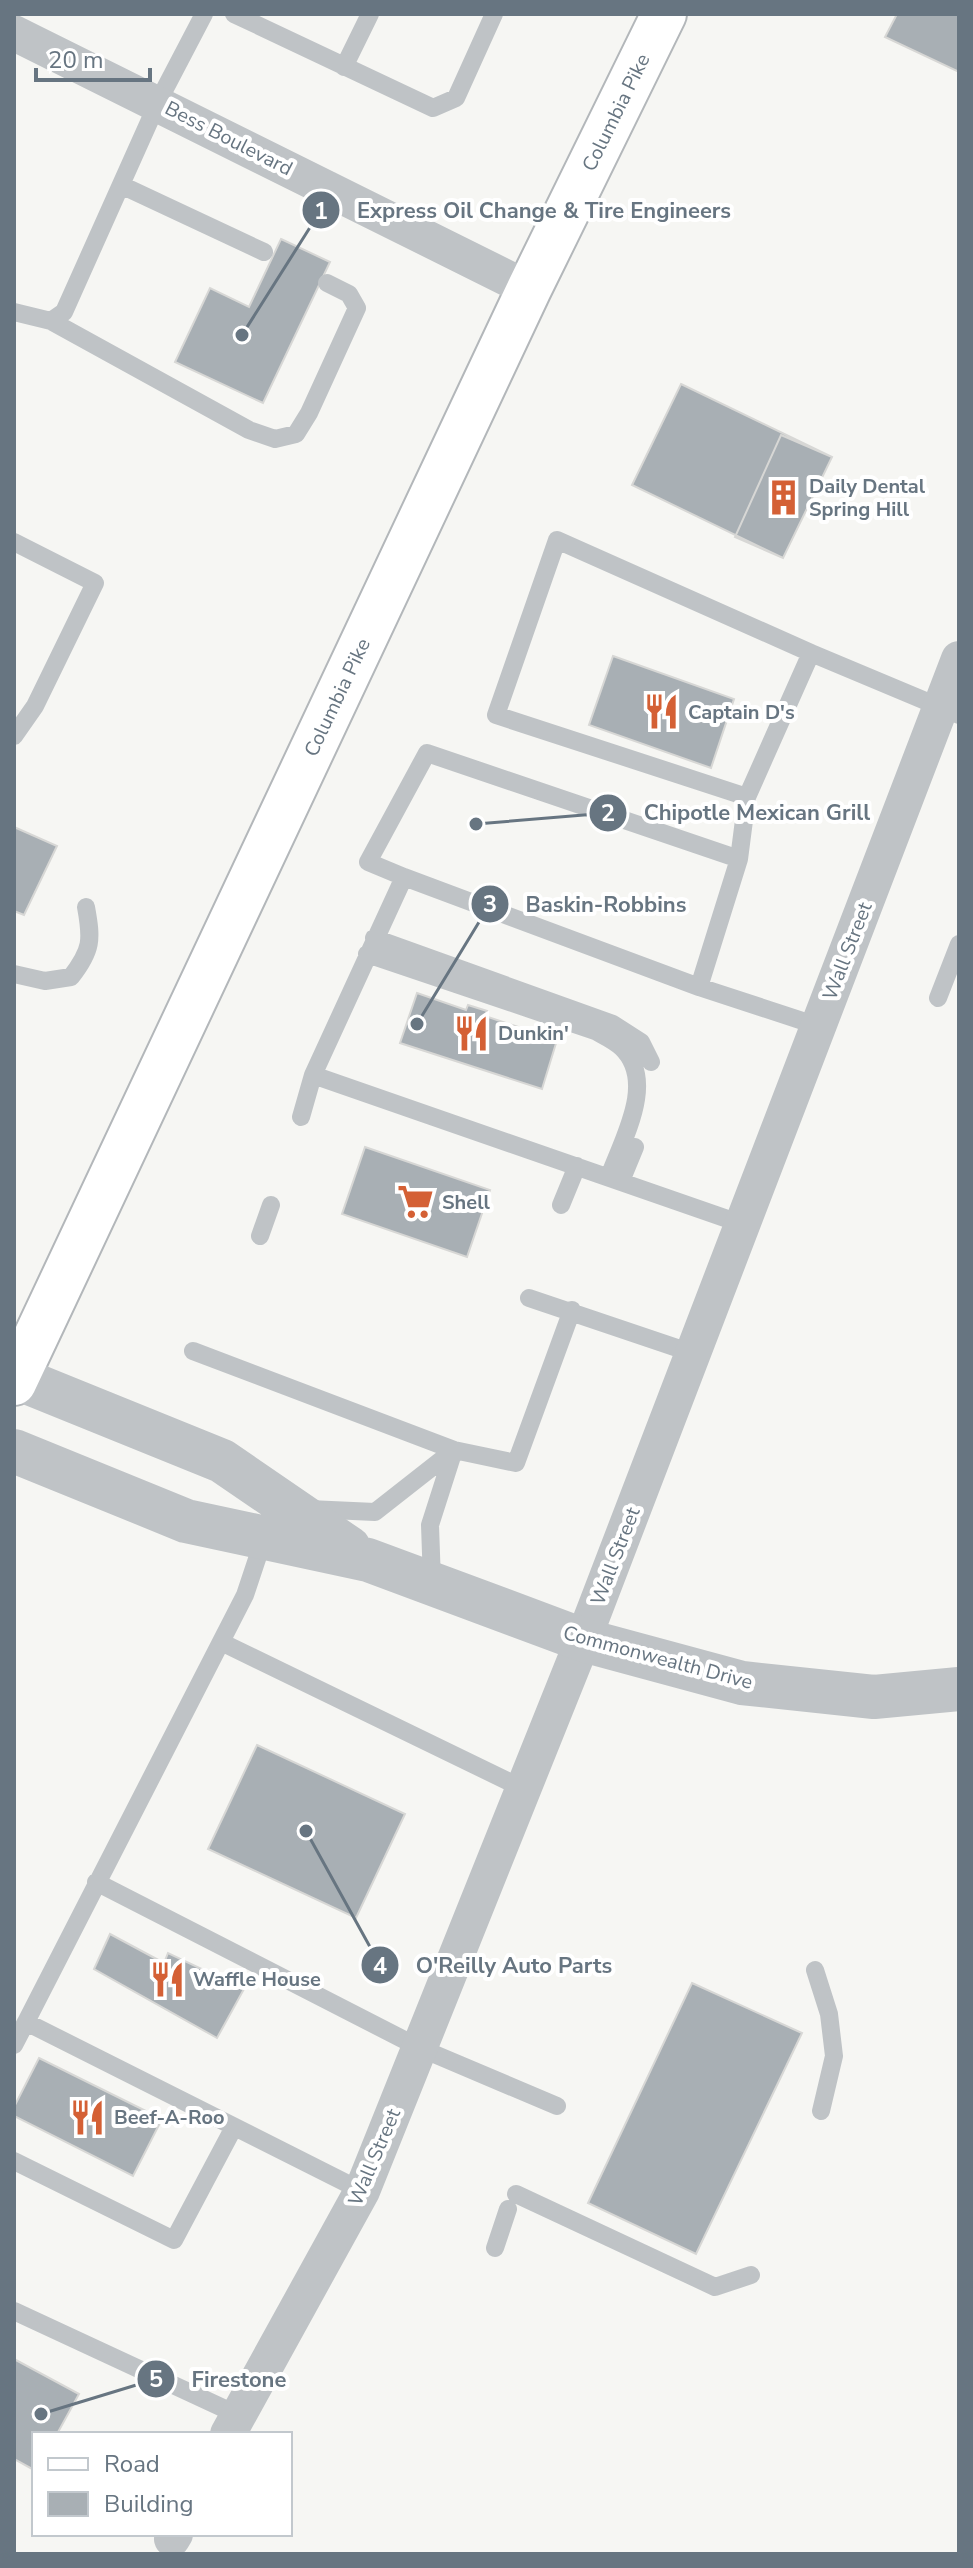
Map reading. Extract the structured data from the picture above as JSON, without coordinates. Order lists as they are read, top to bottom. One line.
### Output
{"streets":{"main road":["Columbia Pike"],"street":["Bess Boulevard","Wall Street","Commonwealth Drive"]},"crossings":[["Columbia Pike","Bess Boulevard"],["Columbia Pike","Commonwealth Drive"],["Wall Street","Commonwealth Drive"]],"places":{"other":["Express Oil Change & Tire Engineers","Chipotle Mexican Grill","Baskin-Robbins","O'Reilly Auto Parts","Firestone"],"building":["Daily Dental Spring Hill"],"restaurant":["Captain D's","Dunkin'","Waffle House","Beef-A-Roo"],"supermarket":["Shell"]},"legend":["Road","Building"],"scale_bar":"20 m"}
